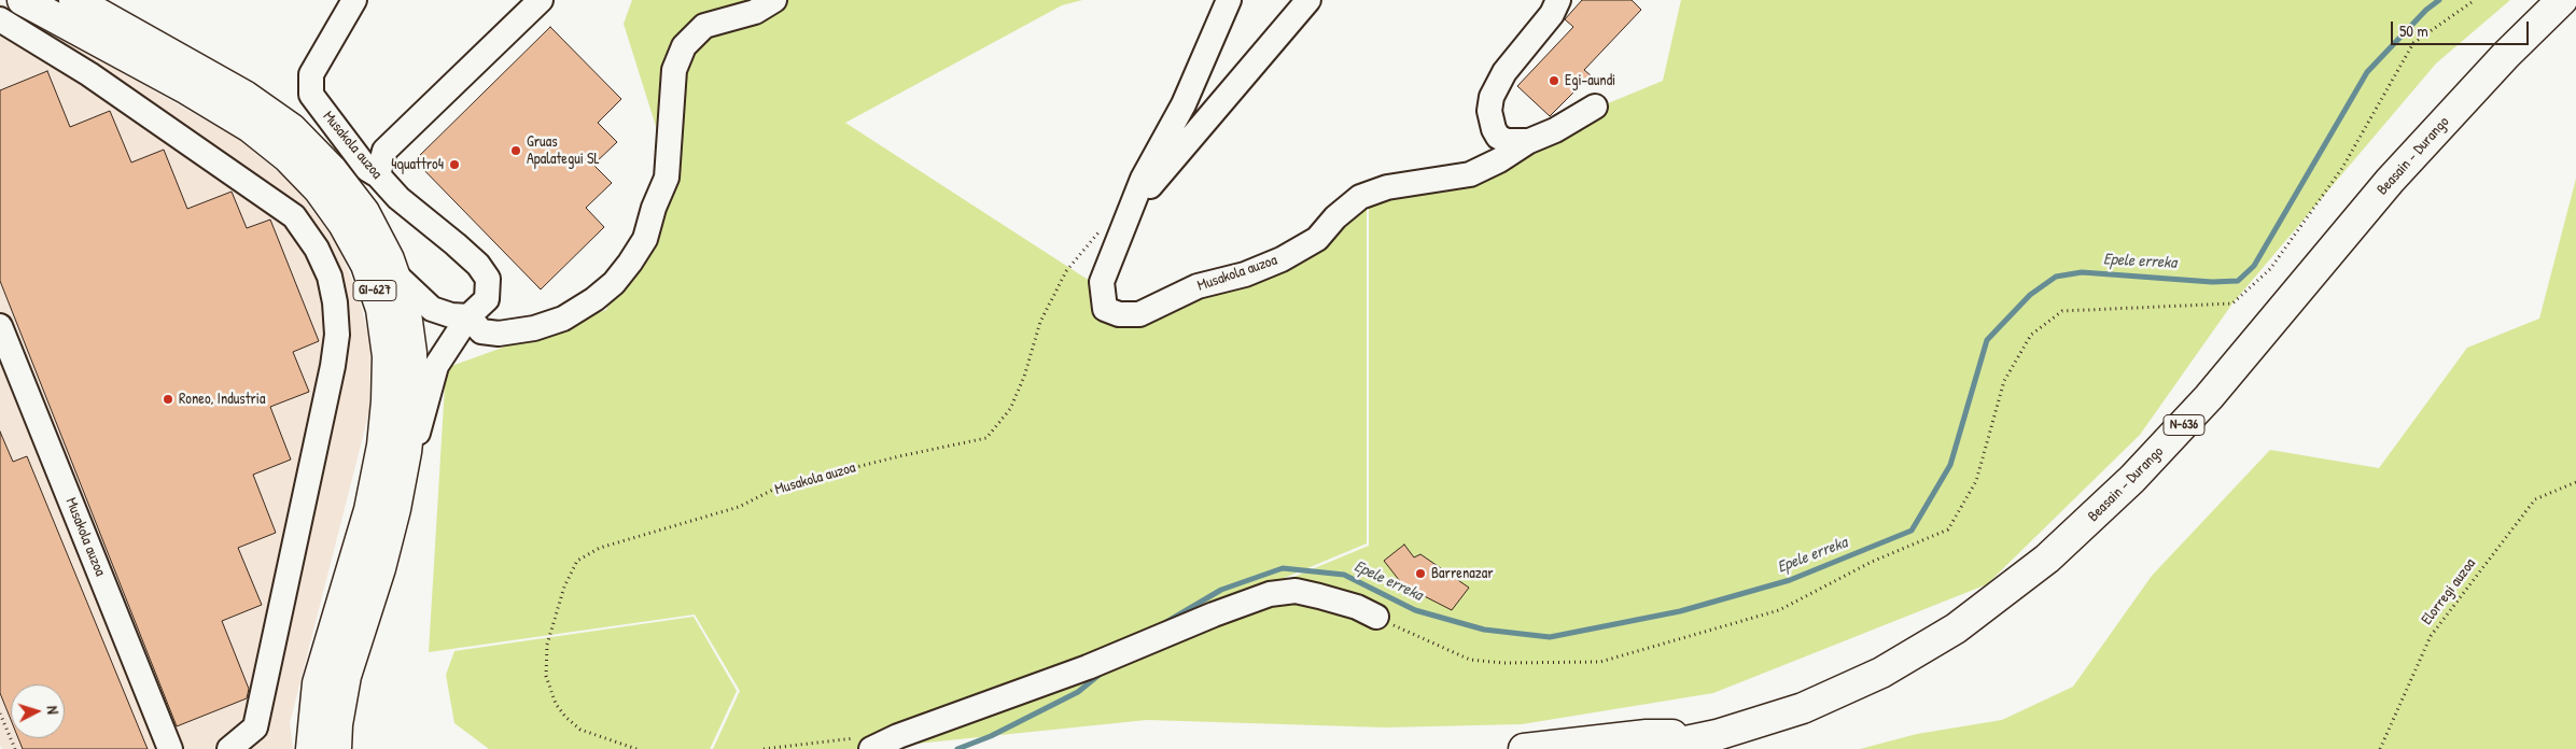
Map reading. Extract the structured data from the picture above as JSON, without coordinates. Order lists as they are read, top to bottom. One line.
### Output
{"streets":{"main road":["Beasain - Durango","GI-627","N-636"],"street":["Musakola auzoa"],"path":["Elorregi auzoa"]},"crossings":[["Musakola auzoa","GI-627"]],"water":["Epele erreka"],"places":["Egi-aundi","Gruas Apalategui SL","4quattro4","Roneo, Industria","Barrenazar"],"scale_bar":"50 m","north":"right"}
